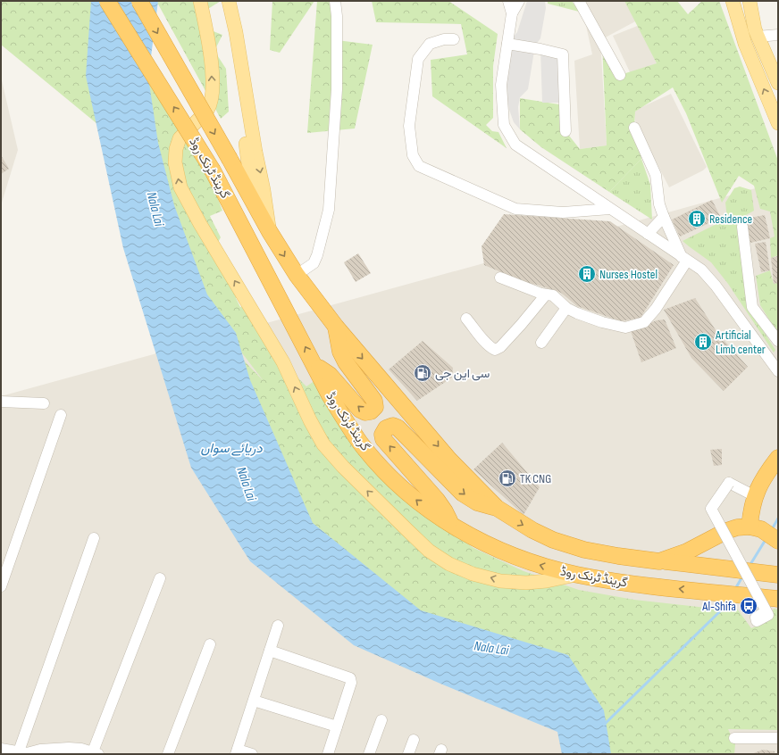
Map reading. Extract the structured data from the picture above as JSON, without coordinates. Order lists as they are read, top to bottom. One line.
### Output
{"streets":{"highway":["گرینڈ ٹرنک روڈ"]},"water":["Nala Lai","دریائے سواں"],"places":{"building":["Residence","Nurses Hostel","Artificial Limb center"],"fuel station":["سی این جی","TK CNG"],"bus stop":["Al-Shifa"]}}
